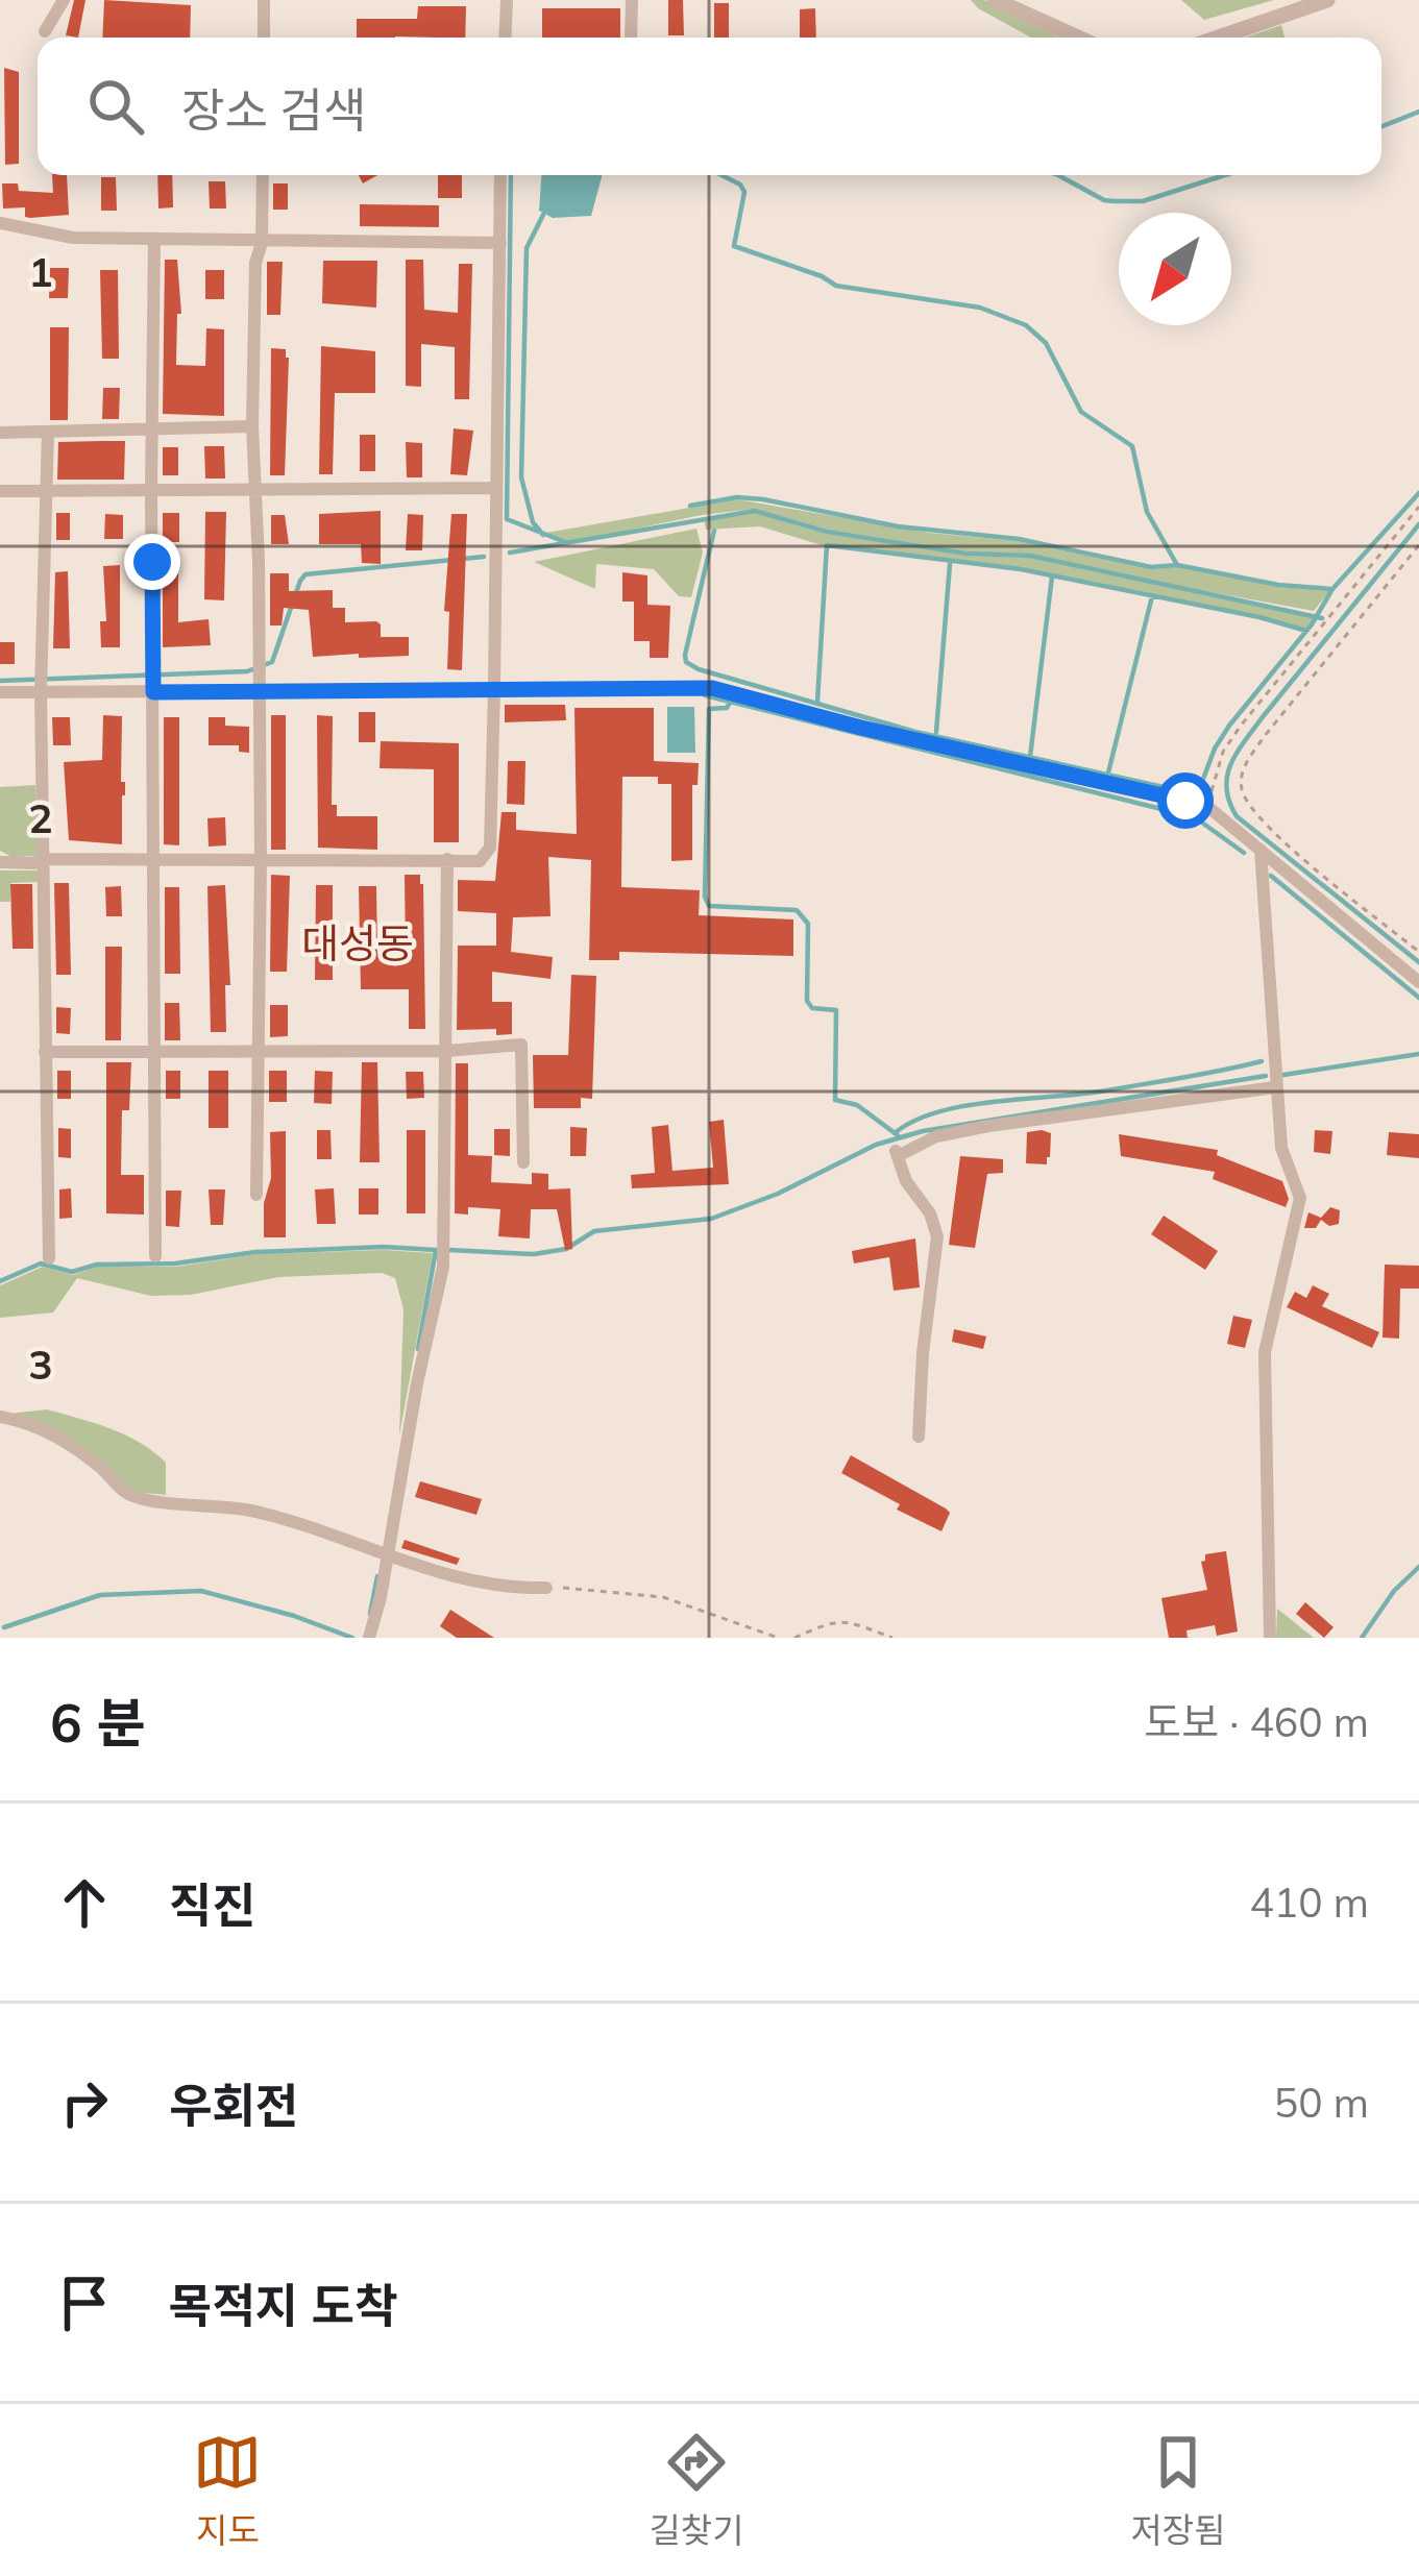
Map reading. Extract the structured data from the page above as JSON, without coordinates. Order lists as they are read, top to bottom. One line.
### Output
{"districts":["대성동"],"north":"bottom left","page":{"search":"장소 검색","heading":["6 분","도보 · 460 m"],"list":[["직진","410 m"],["우회전","50 m"],"목적지 도착"],"nav":["지도","길찾기","저장됨"]},"grid":{"rows":["1","2","3"]}}
